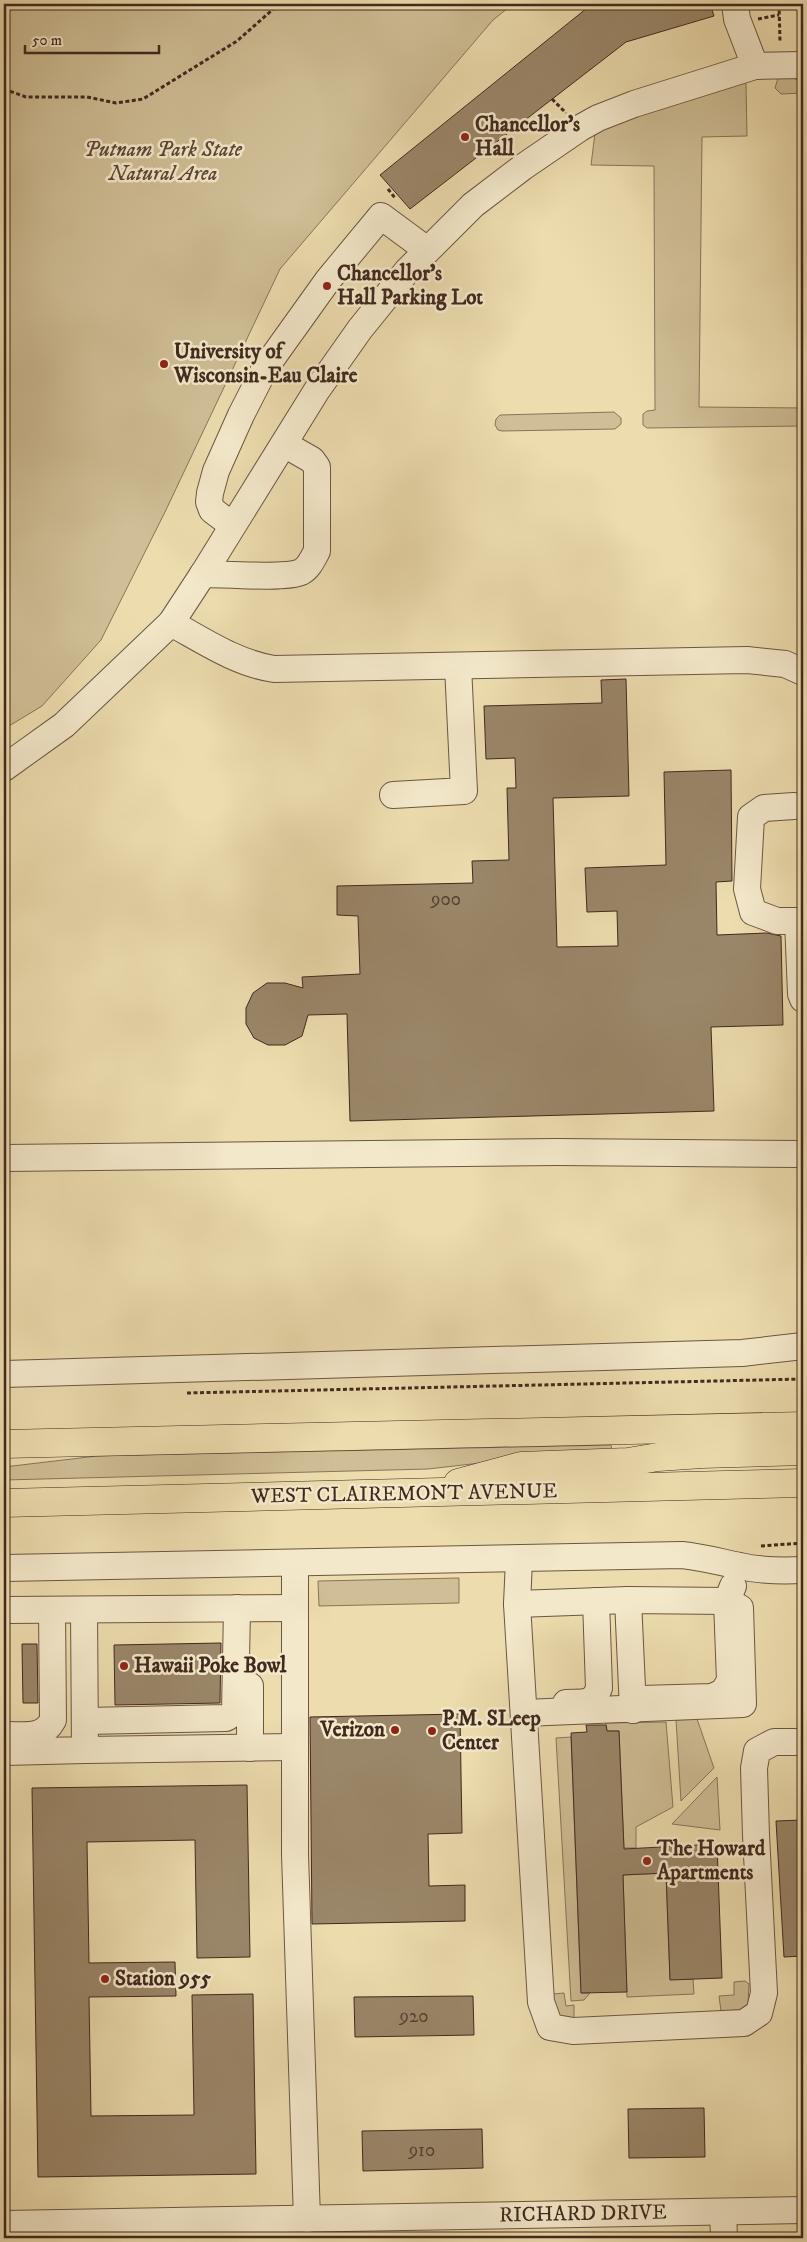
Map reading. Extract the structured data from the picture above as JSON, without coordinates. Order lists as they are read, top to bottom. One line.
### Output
{"streets":{"main road":["WEST CLAIREMONT AVENUE"],"street":["RICHARD DRIVE"]},"parks":["Putnam Park State Natural Area"],"places":["Chancellor's Hall","Chancellor's Hall Parking Lot","University of Wisconsin-Eau Claire","Hawaii Poke Bowl","Verizon","P.M. SLeep Center","The Howard Apartments","Station 955"],"house_numbers":["900","920","910"],"scale_bar":"50 m"}
